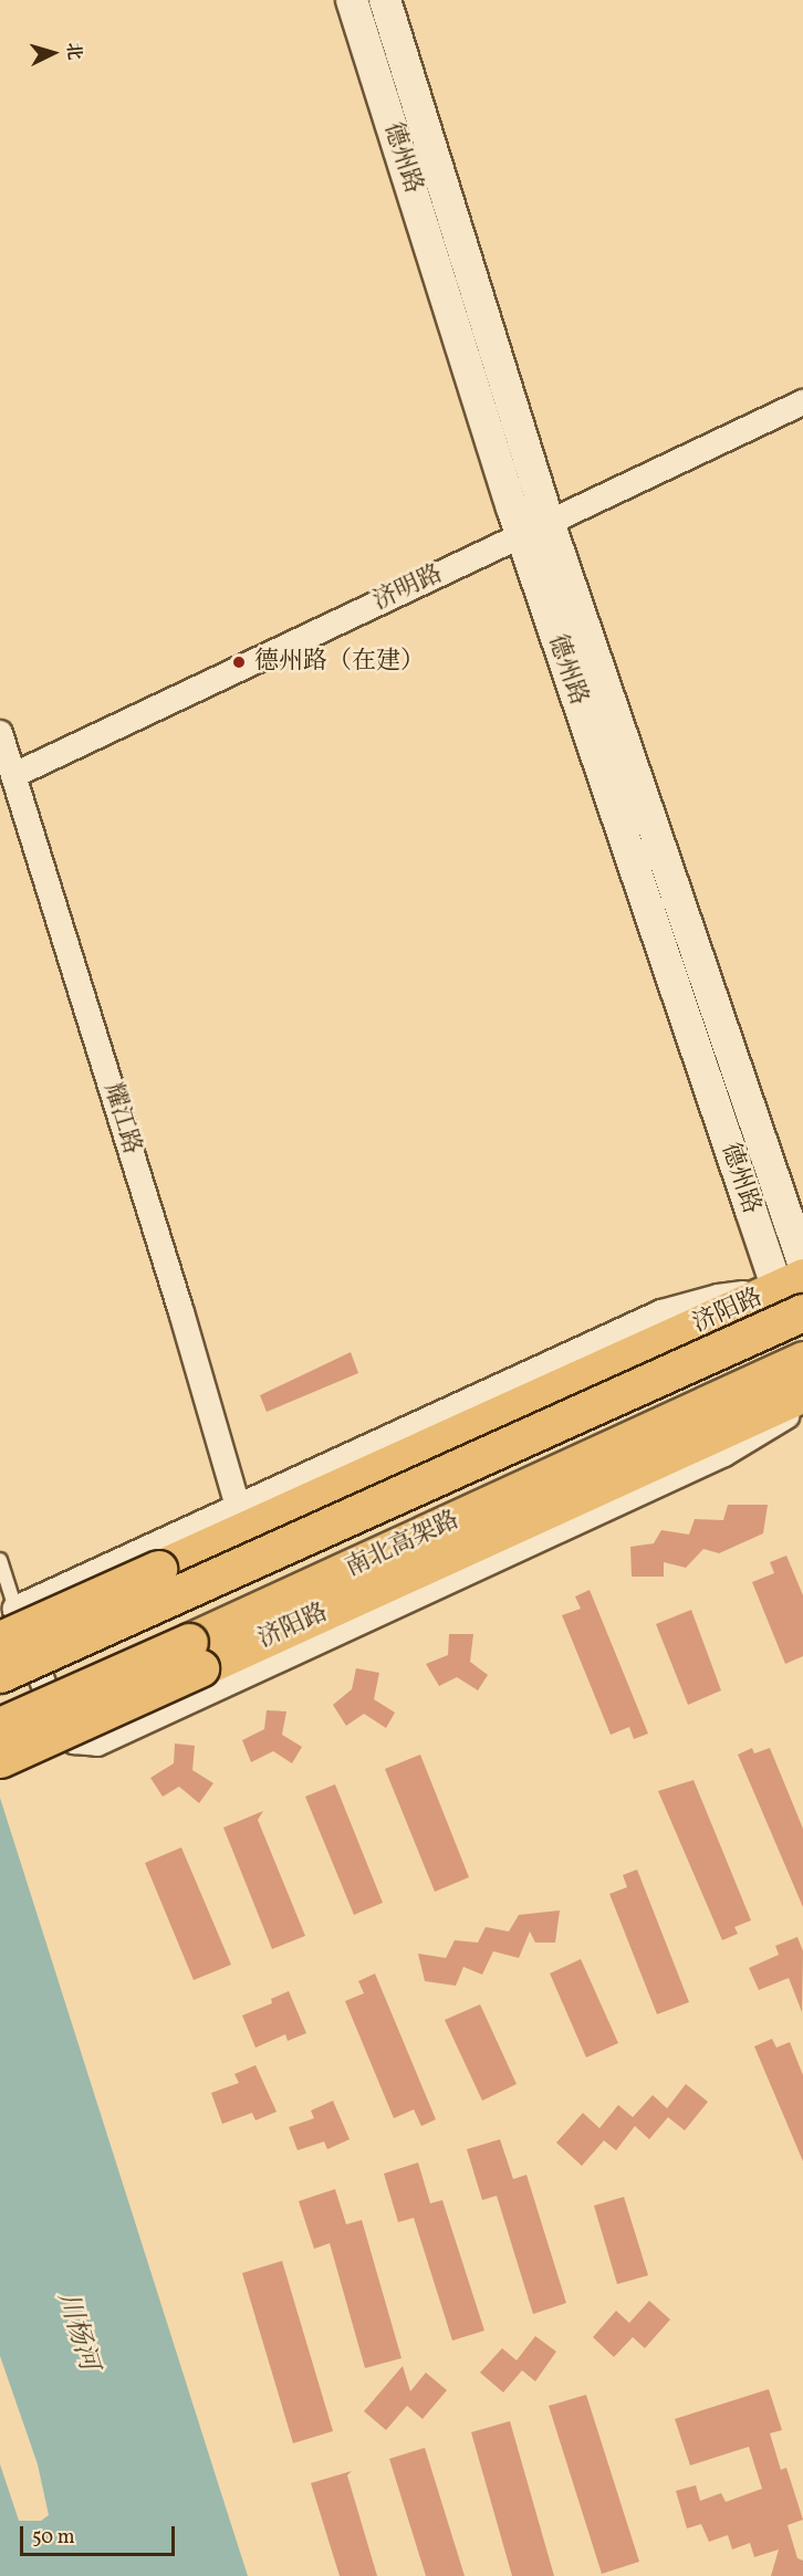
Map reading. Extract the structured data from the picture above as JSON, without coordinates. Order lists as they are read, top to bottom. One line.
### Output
{"streets":{"main road":["济阳路","南北高架路"],"street":["德州路","济明路","耀江路"]},"crossings":[["德州路","济明路"],["德州路","济阳路"],["德州路","南北高架路"],["济明路","耀江路"],["济阳路","南北高架路"]],"water":["川杨河"],"places":["德州路（在建）"],"scale_bar":"50 m","north":"right"}
